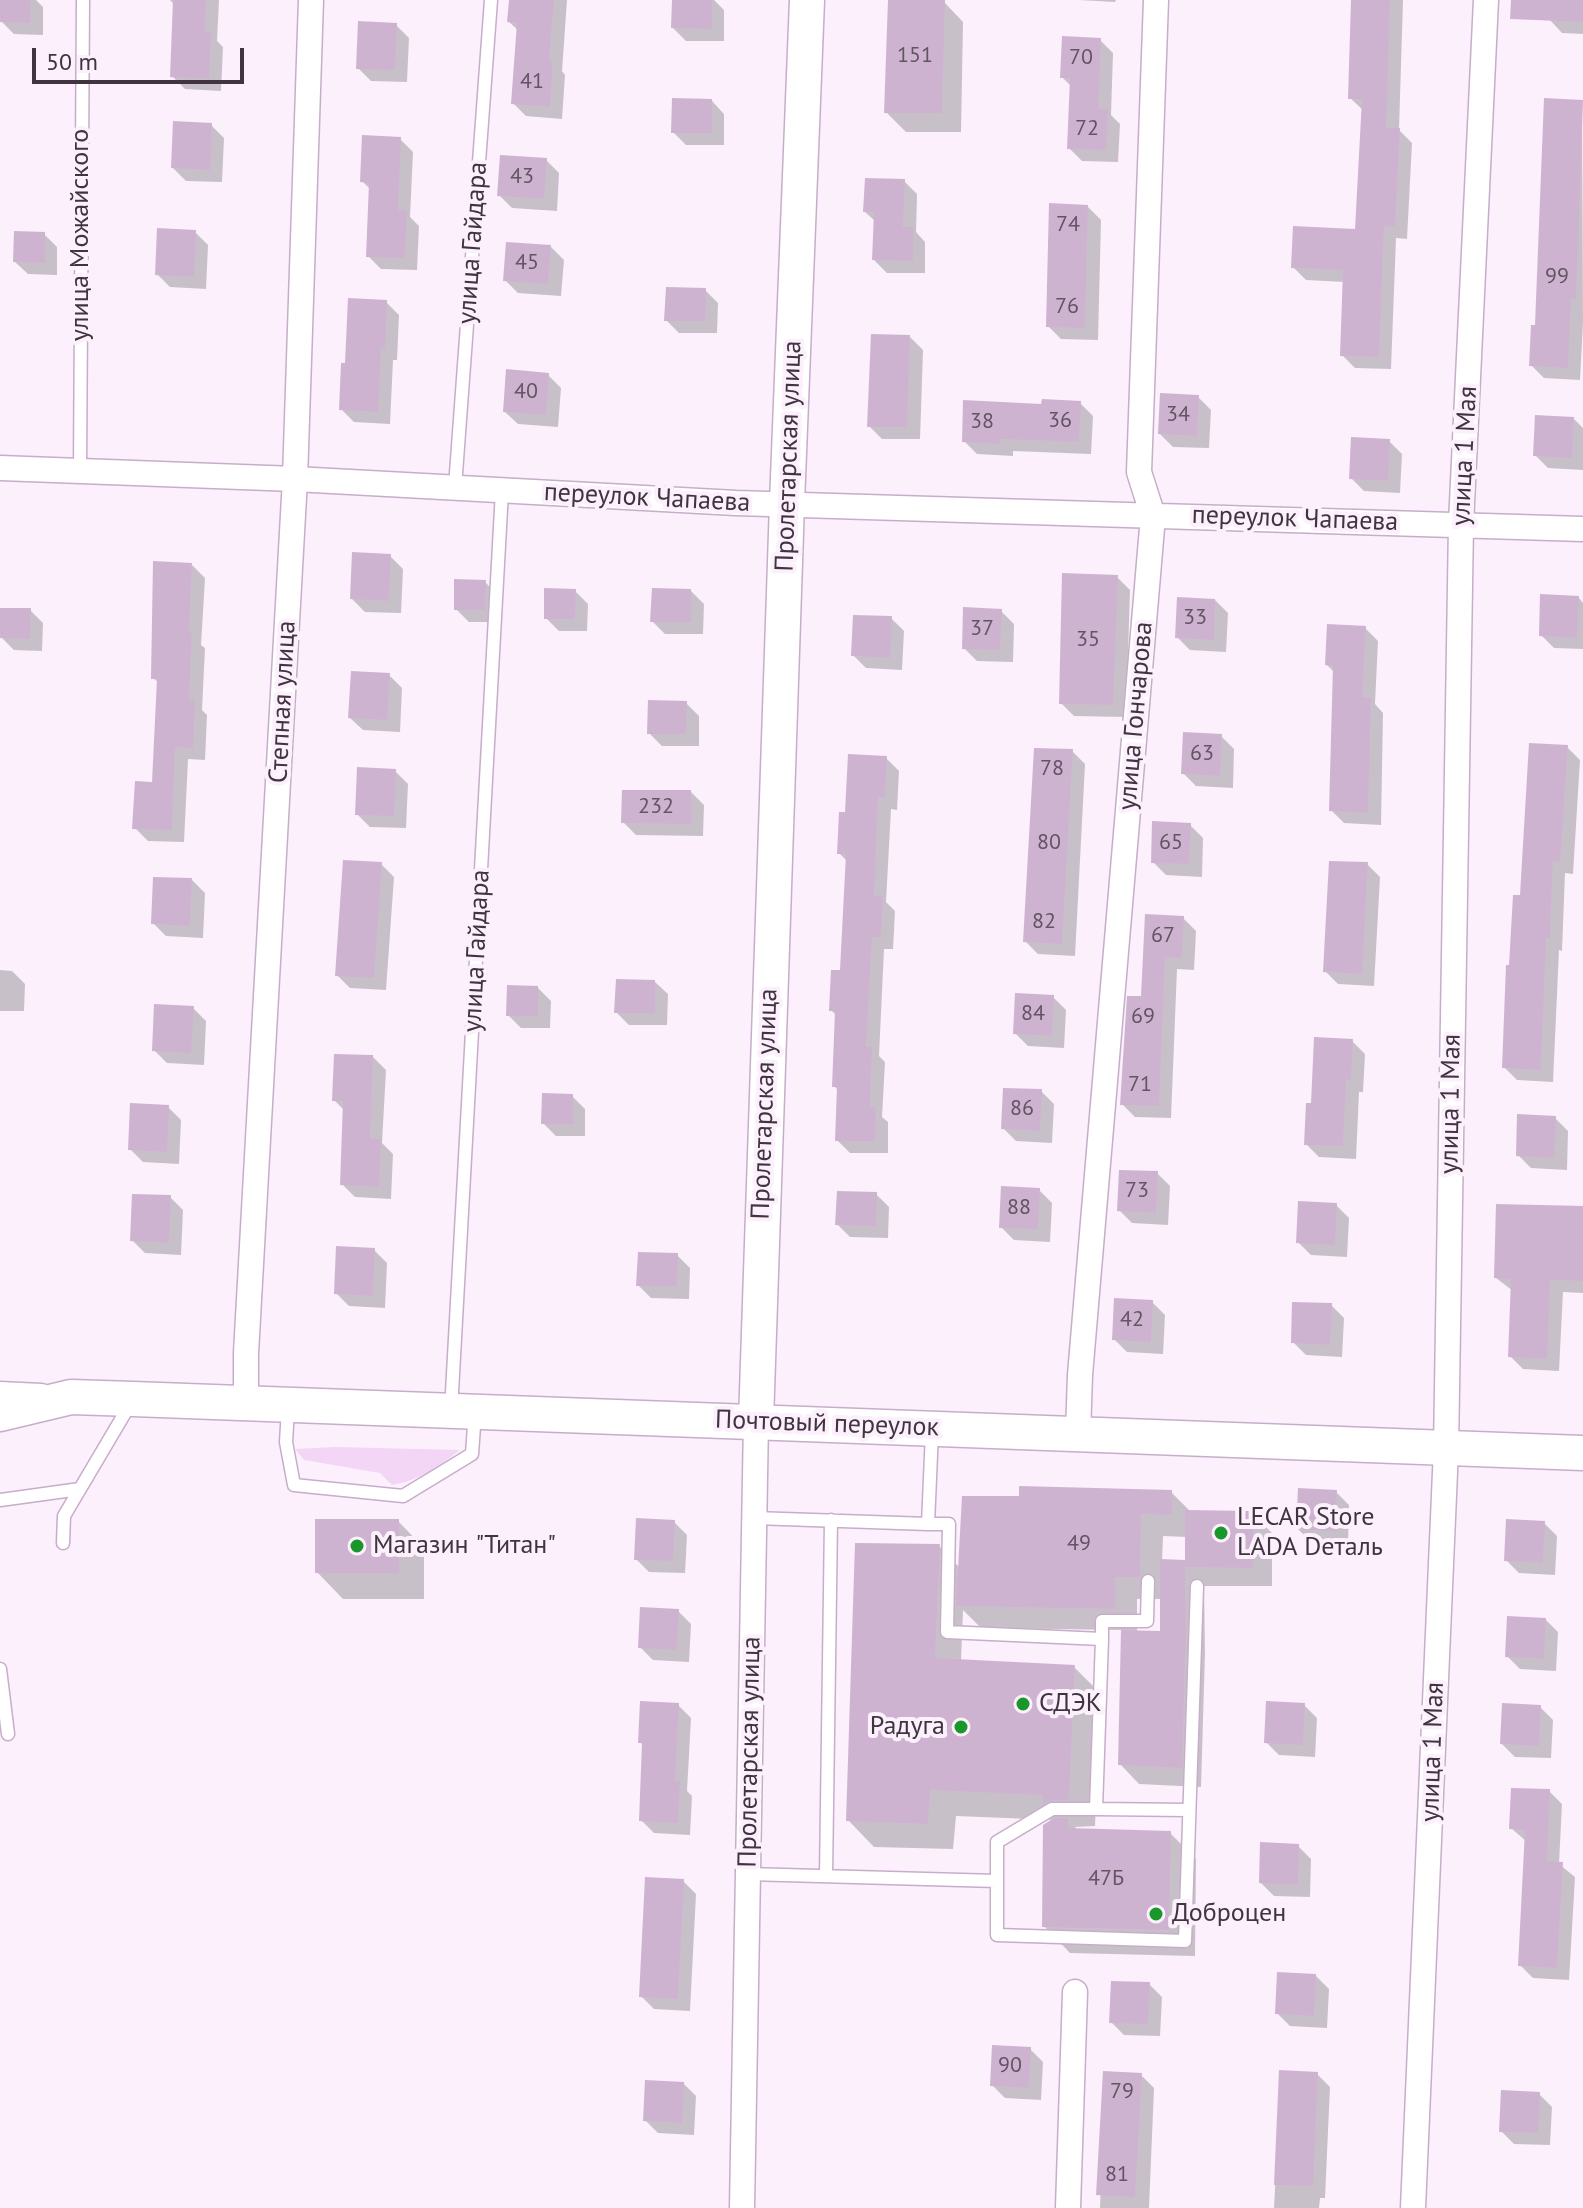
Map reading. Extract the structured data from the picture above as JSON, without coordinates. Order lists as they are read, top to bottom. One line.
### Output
{"streets":{"main road":["Пролетарская улица","Почтовый переулок"],"street":["улица 1 Мая","переулок Чапаева","Степная улица","улица Гончарова"],"lane":["улица Можайского","улица Гайдара"]},"crossings":[["улица Можайского","переулок Чапаева"],["улица Гайдара","переулок Чапаева"],["улица Гайдара","Почтовый переулок"],["Пролетарская улица","переулок Чапаева"],["Пролетарская улица","Почтовый переулок"],["улица 1 Мая","переулок Чапаева"],["улица 1 Мая","Почтовый переулок"],["переулок Чапаева","Степная улица"],["переулок Чапаева","улица Гончарова"],["Степная улица","Почтовый переулок"],["улица Гончарова","Почтовый переулок"]],"places":["LECAR Store LADA Dеталь","Магазин \"Титан\"","СДЭК","Радуга","Доброцен"],"house_numbers":["151","70","41","72","43","74","45","99","76","40","34","36","38","33","37","35","63","78","232","80","65","82","67","84","69","71","86","73","88","42","49","47Б","90","79","81"],"scale_bar":"50 m"}
